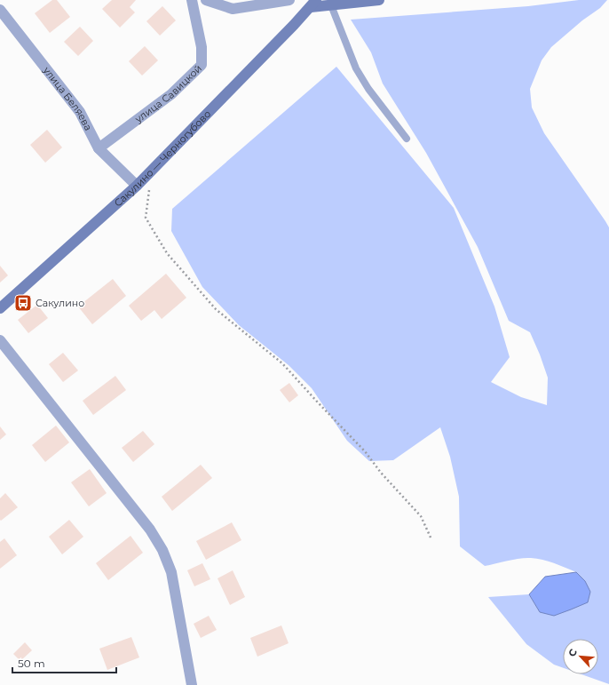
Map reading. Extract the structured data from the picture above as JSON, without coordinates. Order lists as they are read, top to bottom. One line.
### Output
{"streets":{"street":["улица Савицкой","улица Беляева","Сакулино — Черногубово"]},"crossings":[["улица Савицкой","улица Беляева"],["улица Беляева","Сакулино — Черногубово"]],"places":{"bus stop":["Сакулино"]},"scale_bar":"50 m","north":"top left"}
